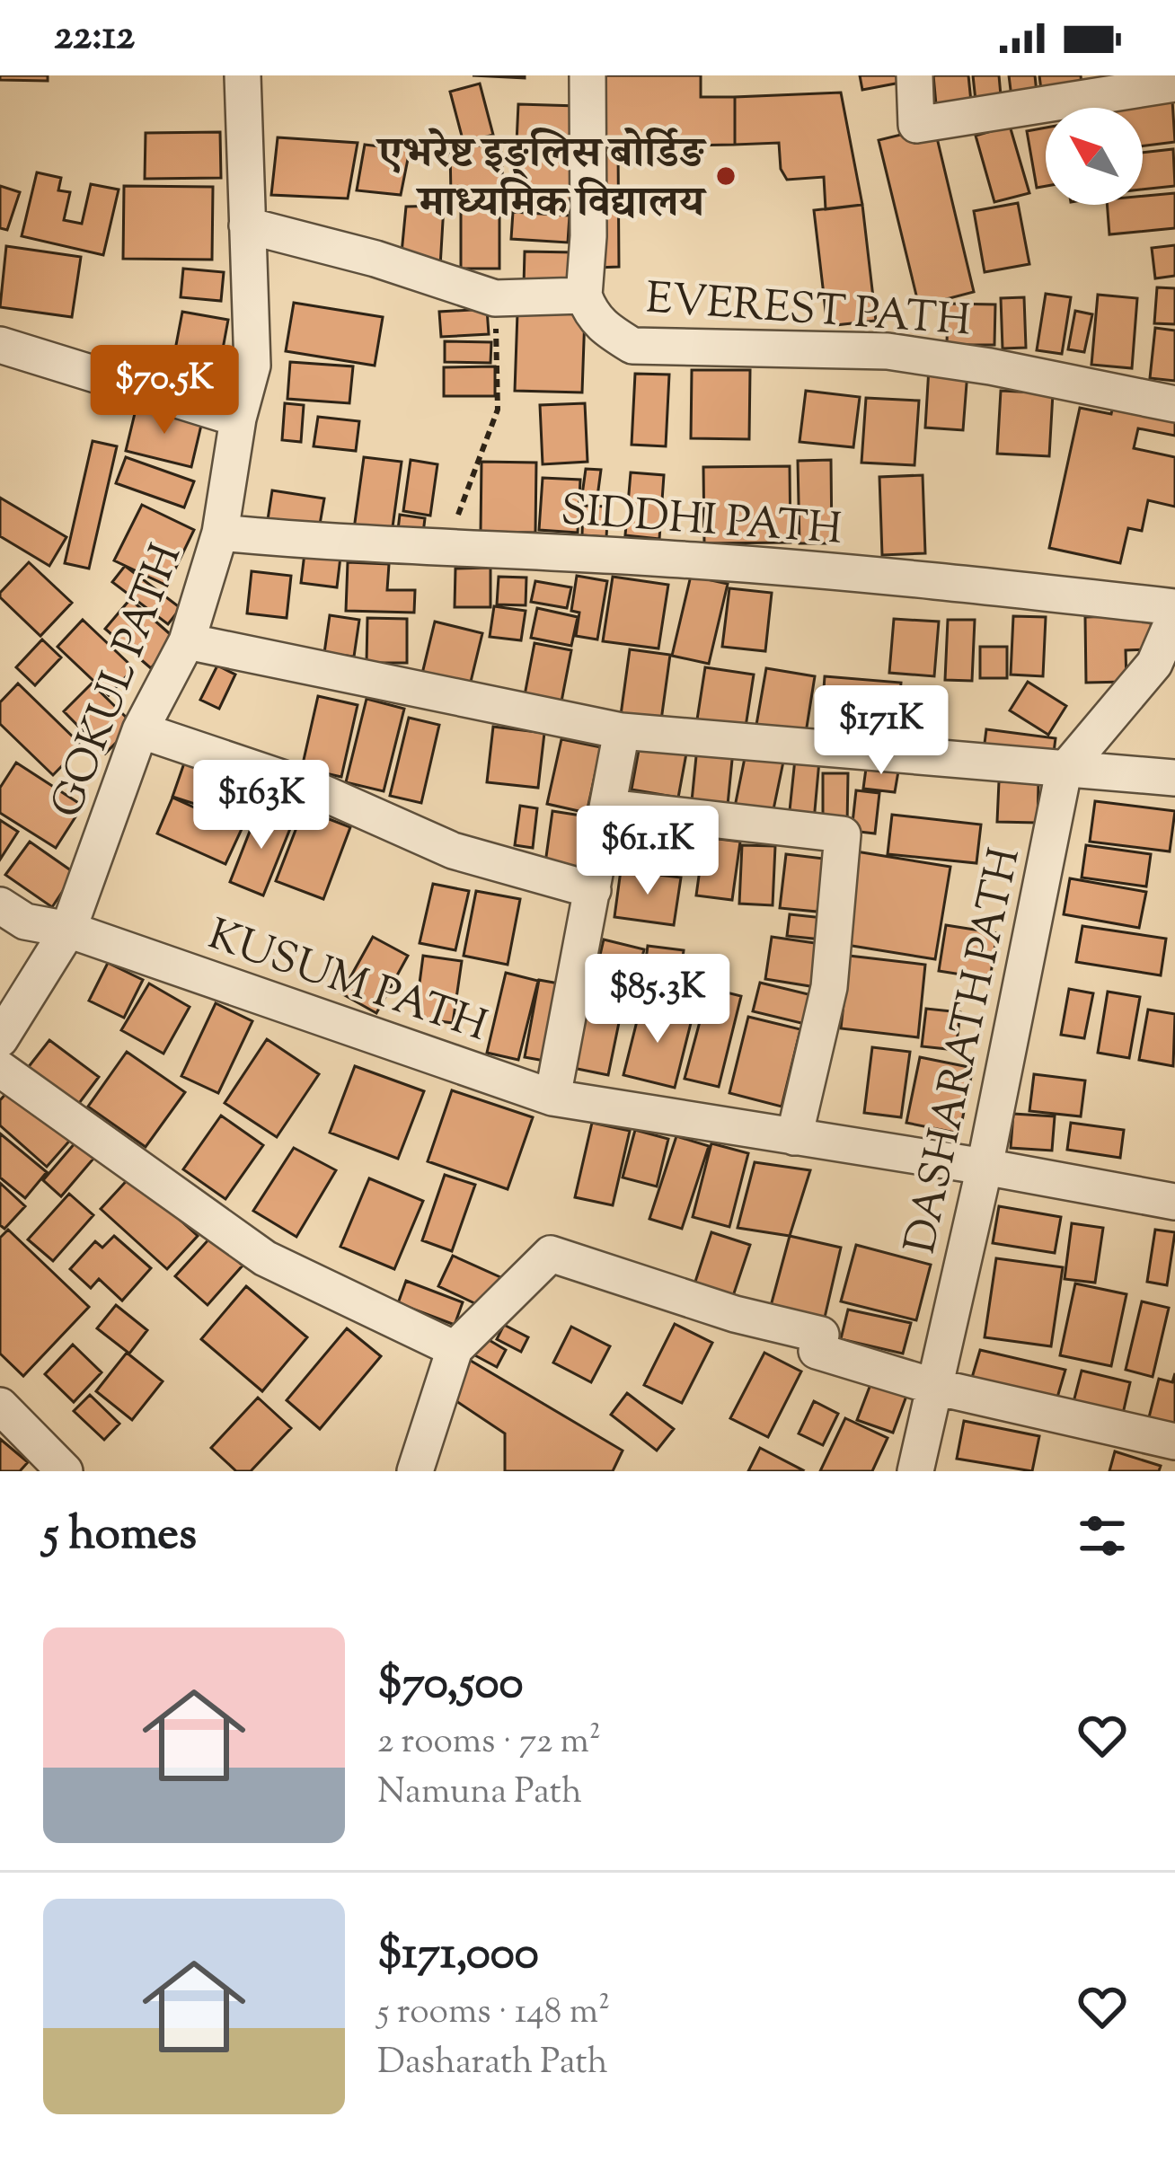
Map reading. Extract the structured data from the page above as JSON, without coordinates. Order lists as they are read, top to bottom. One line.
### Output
{"streets":{"street":["EVEREST PATH","SIDDHI PATH","GOKUL PATH","KUSUM PATH","DASHARATH PATH"]},"crossings":[["EVEREST PATH","GOKUL PATH"],["SIDDHI PATH","GOKUL PATH"],["GOKUL PATH","KUSUM PATH"],["KUSUM PATH","DASHARATH PATH"]],"places":["एभरेष्ट इङ्लिस बोर्डिङ माध्यमिक विद्यालय"],"north":"top left","page":{"status":"22:12","price":["$70.5K","$171K","$163K","$61.1K","$85.3K"],"heading":"5 homes","list":[{"name":"$70,500","note":"2 rooms · 72 m² · Namuna Path"},{"name":"$171,000","note":"5 rooms · 148 m² · Dasharath Path"}]}}
